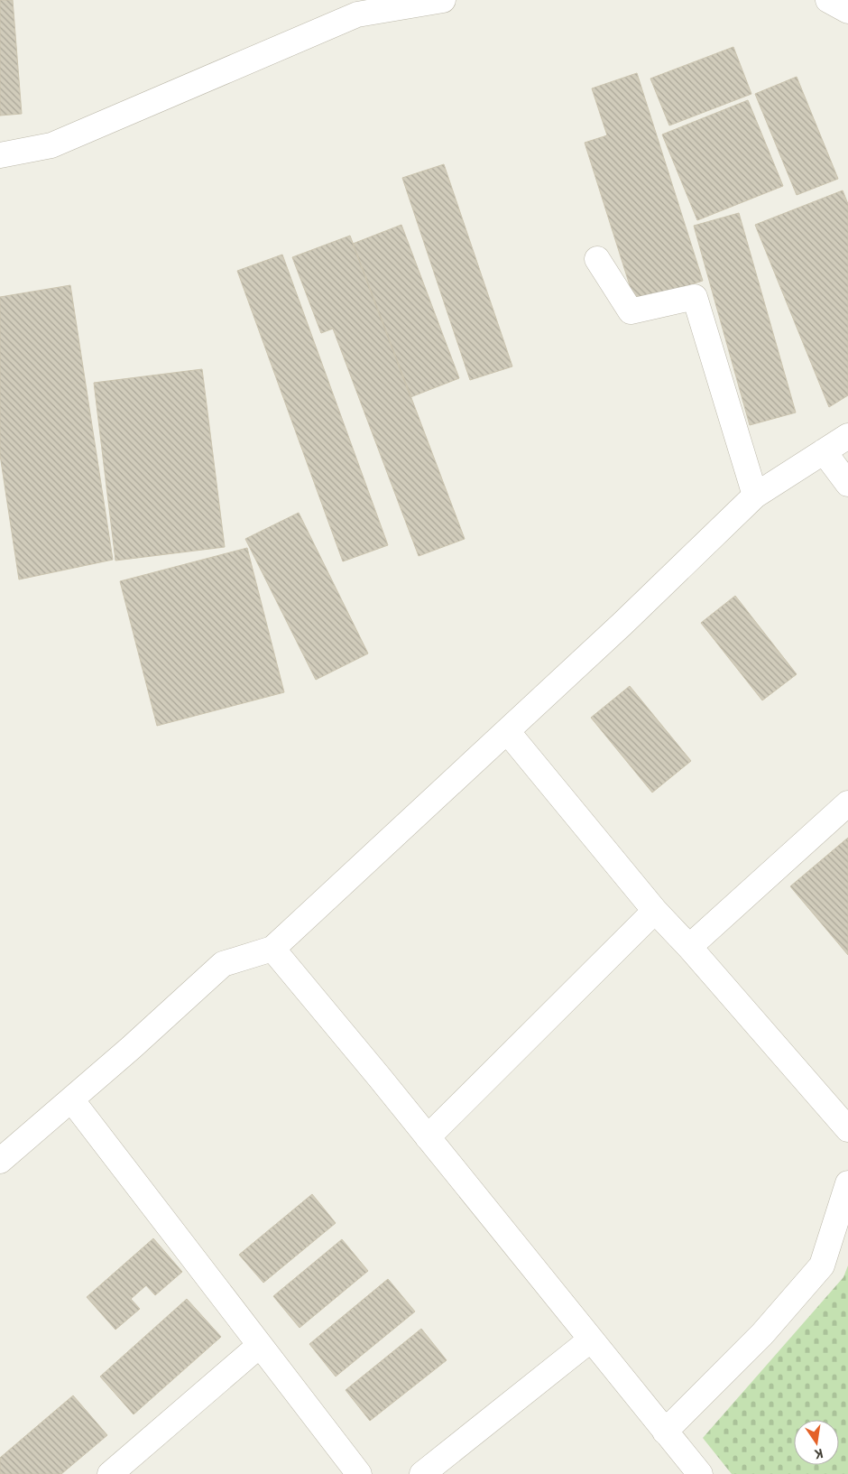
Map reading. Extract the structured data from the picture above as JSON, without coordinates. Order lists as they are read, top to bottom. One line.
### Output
{"north":"bottom"}
